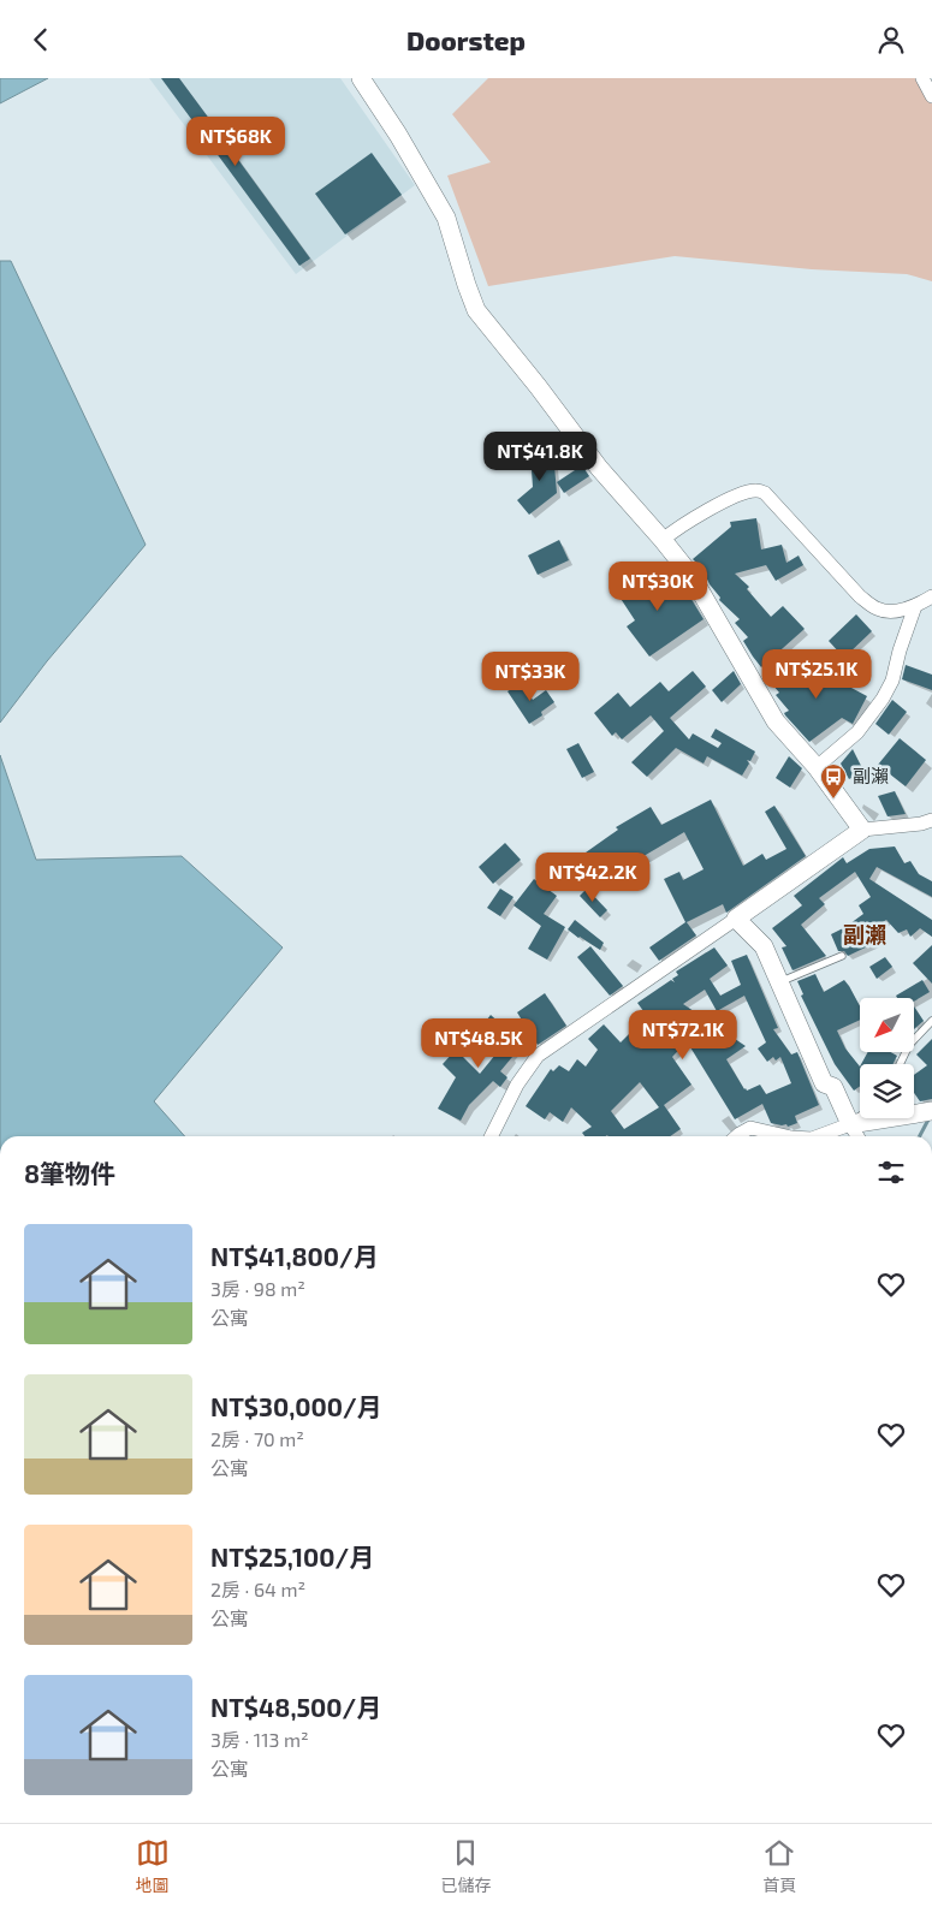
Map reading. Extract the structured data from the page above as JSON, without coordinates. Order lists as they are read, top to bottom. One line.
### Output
{"districts":["副瀨"],"places":{"bus stop":["副瀨"]},"north":"bottom left","page":{"header":"Doorstep","price":["NT$68K","NT$41.8K","NT$30K","NT$25.1K","NT$33K","NT$42.2K","NT$72.1K","NT$48.5K"],"heading":"8筆物件","list":[{"name":"NT$41,800/月","note":"3房 · 98 m² · 公寓"},{"name":"NT$30,000/月","note":"2房 · 70 m² · 公寓"},{"name":"NT$25,100/月","note":"2房 · 64 m² · 公寓"},{"name":"NT$48,500/月","note":"3房 · 113 m² · 公寓"}],"tabs":["地圖","已儲存","首頁"]}}
